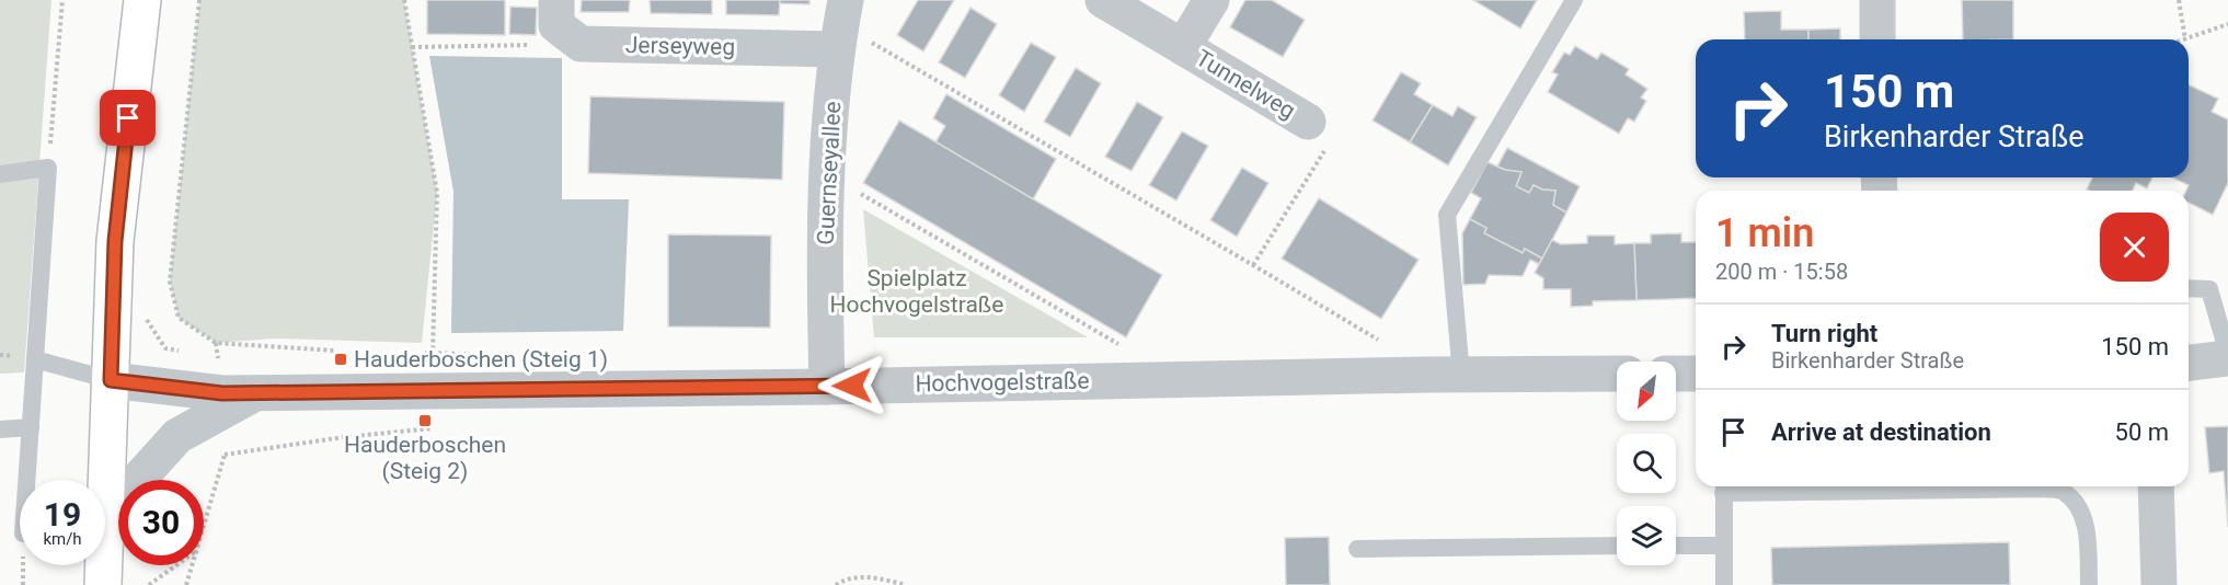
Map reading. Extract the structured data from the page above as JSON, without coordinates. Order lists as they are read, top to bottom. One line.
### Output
{"streets":{"street":["Jerseyweg","Tunnelweg","Guernseyallee","Hochvogelstraße"]},"crossings":[["Jerseyweg","Guernseyallee"],["Guernseyallee","Hochvogelstraße"]],"parks":["Spielplatz Hochvogelstraße"],"places":{"transit":["Hauderboschen (Steig 1)","Hauderboschen (Steig 2)"]},"north":"bottom left","page":{"turn":["150 m","Birkenharder Straße"],"heading":["1 min","200 m · 15:58"],"list":[{"name":"Turn right","note":"Birkenharder Straße","value":"150 m"},{"name":"Arrive at destination","value":"50 m"}],"speed":"19 km/h","limit":"30"}}
